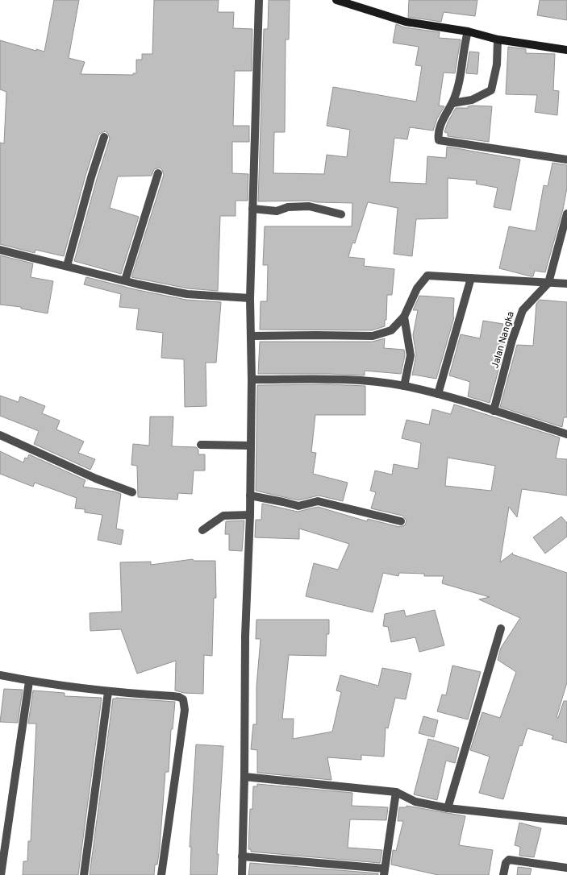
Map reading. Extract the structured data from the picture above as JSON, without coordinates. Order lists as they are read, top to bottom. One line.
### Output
{"streets":{"street":["Jalan Nangka"]}}
